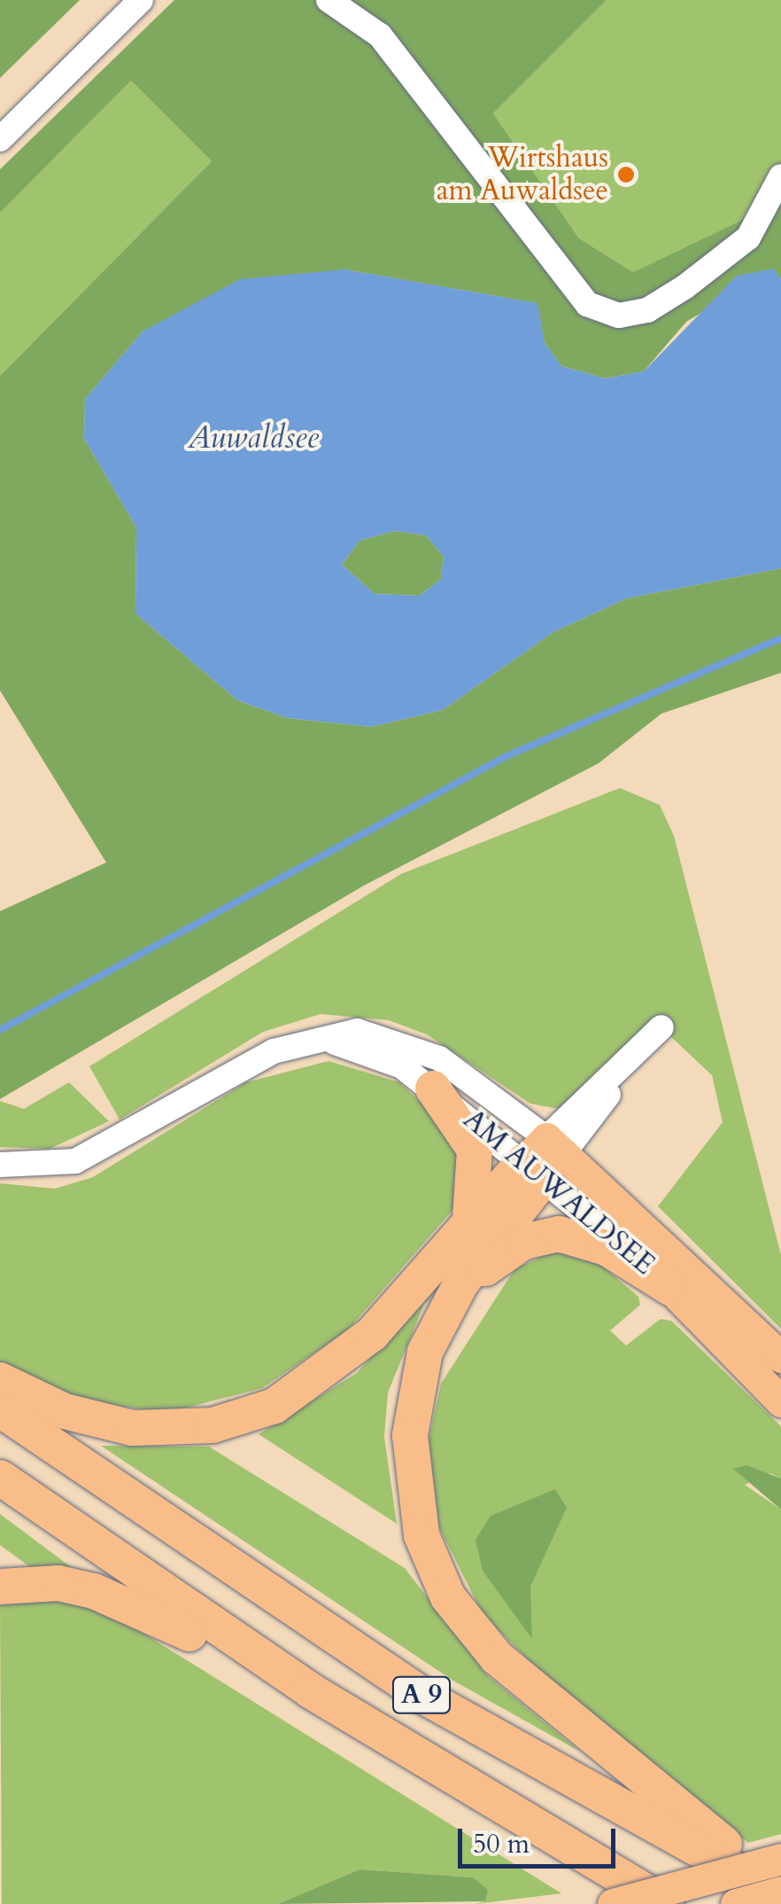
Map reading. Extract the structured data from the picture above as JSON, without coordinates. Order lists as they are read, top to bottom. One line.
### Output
{"streets":{"highway":["A 9"],"main road":["AM AUWALDSEE"]},"water":["Auwaldsee"],"places":["Wirtshaus am Auwaldsee"],"scale_bar":"50 m"}
